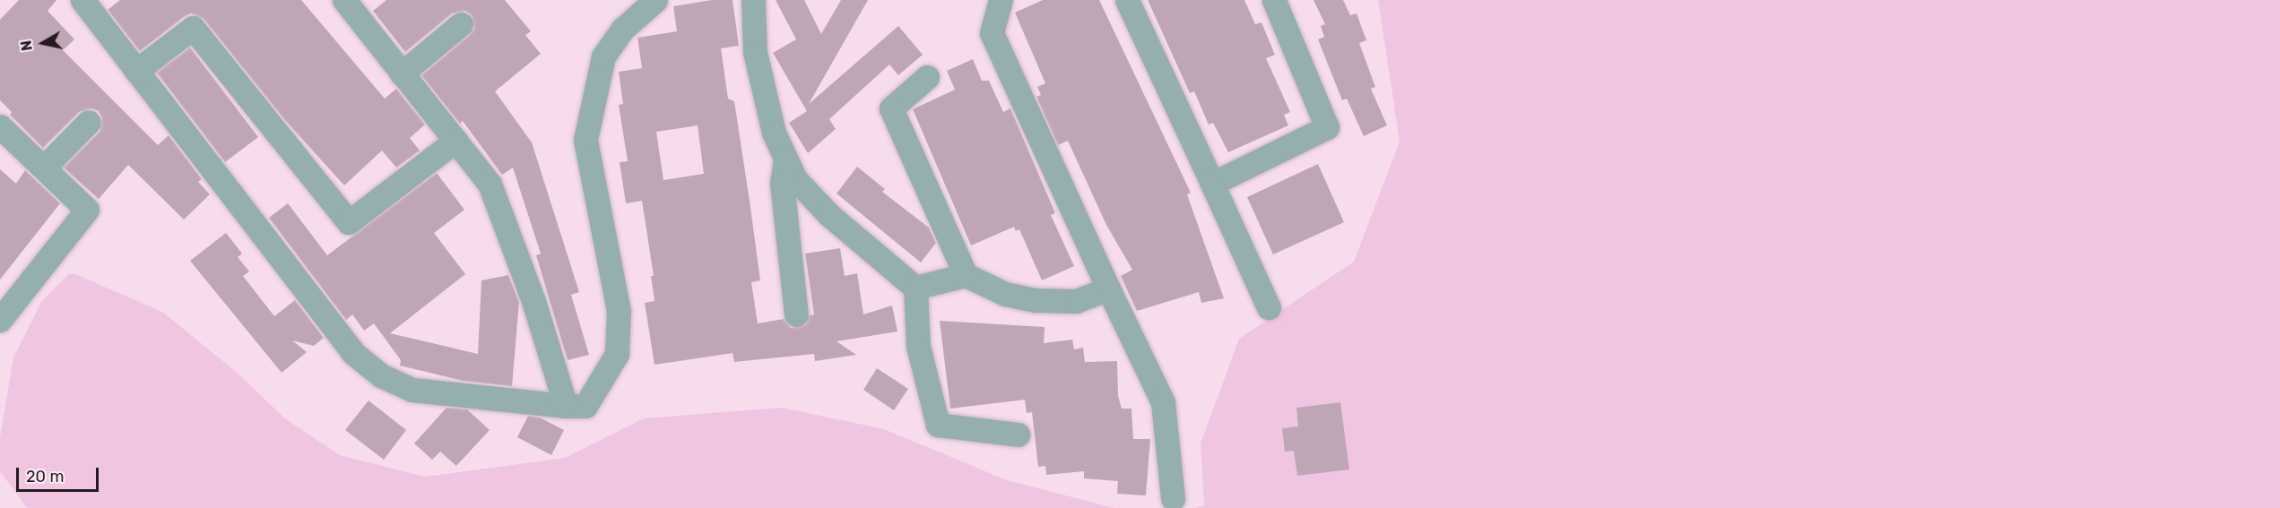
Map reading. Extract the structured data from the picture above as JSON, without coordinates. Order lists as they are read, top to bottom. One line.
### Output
{"scale_bar":"20 m","north":"left"}
